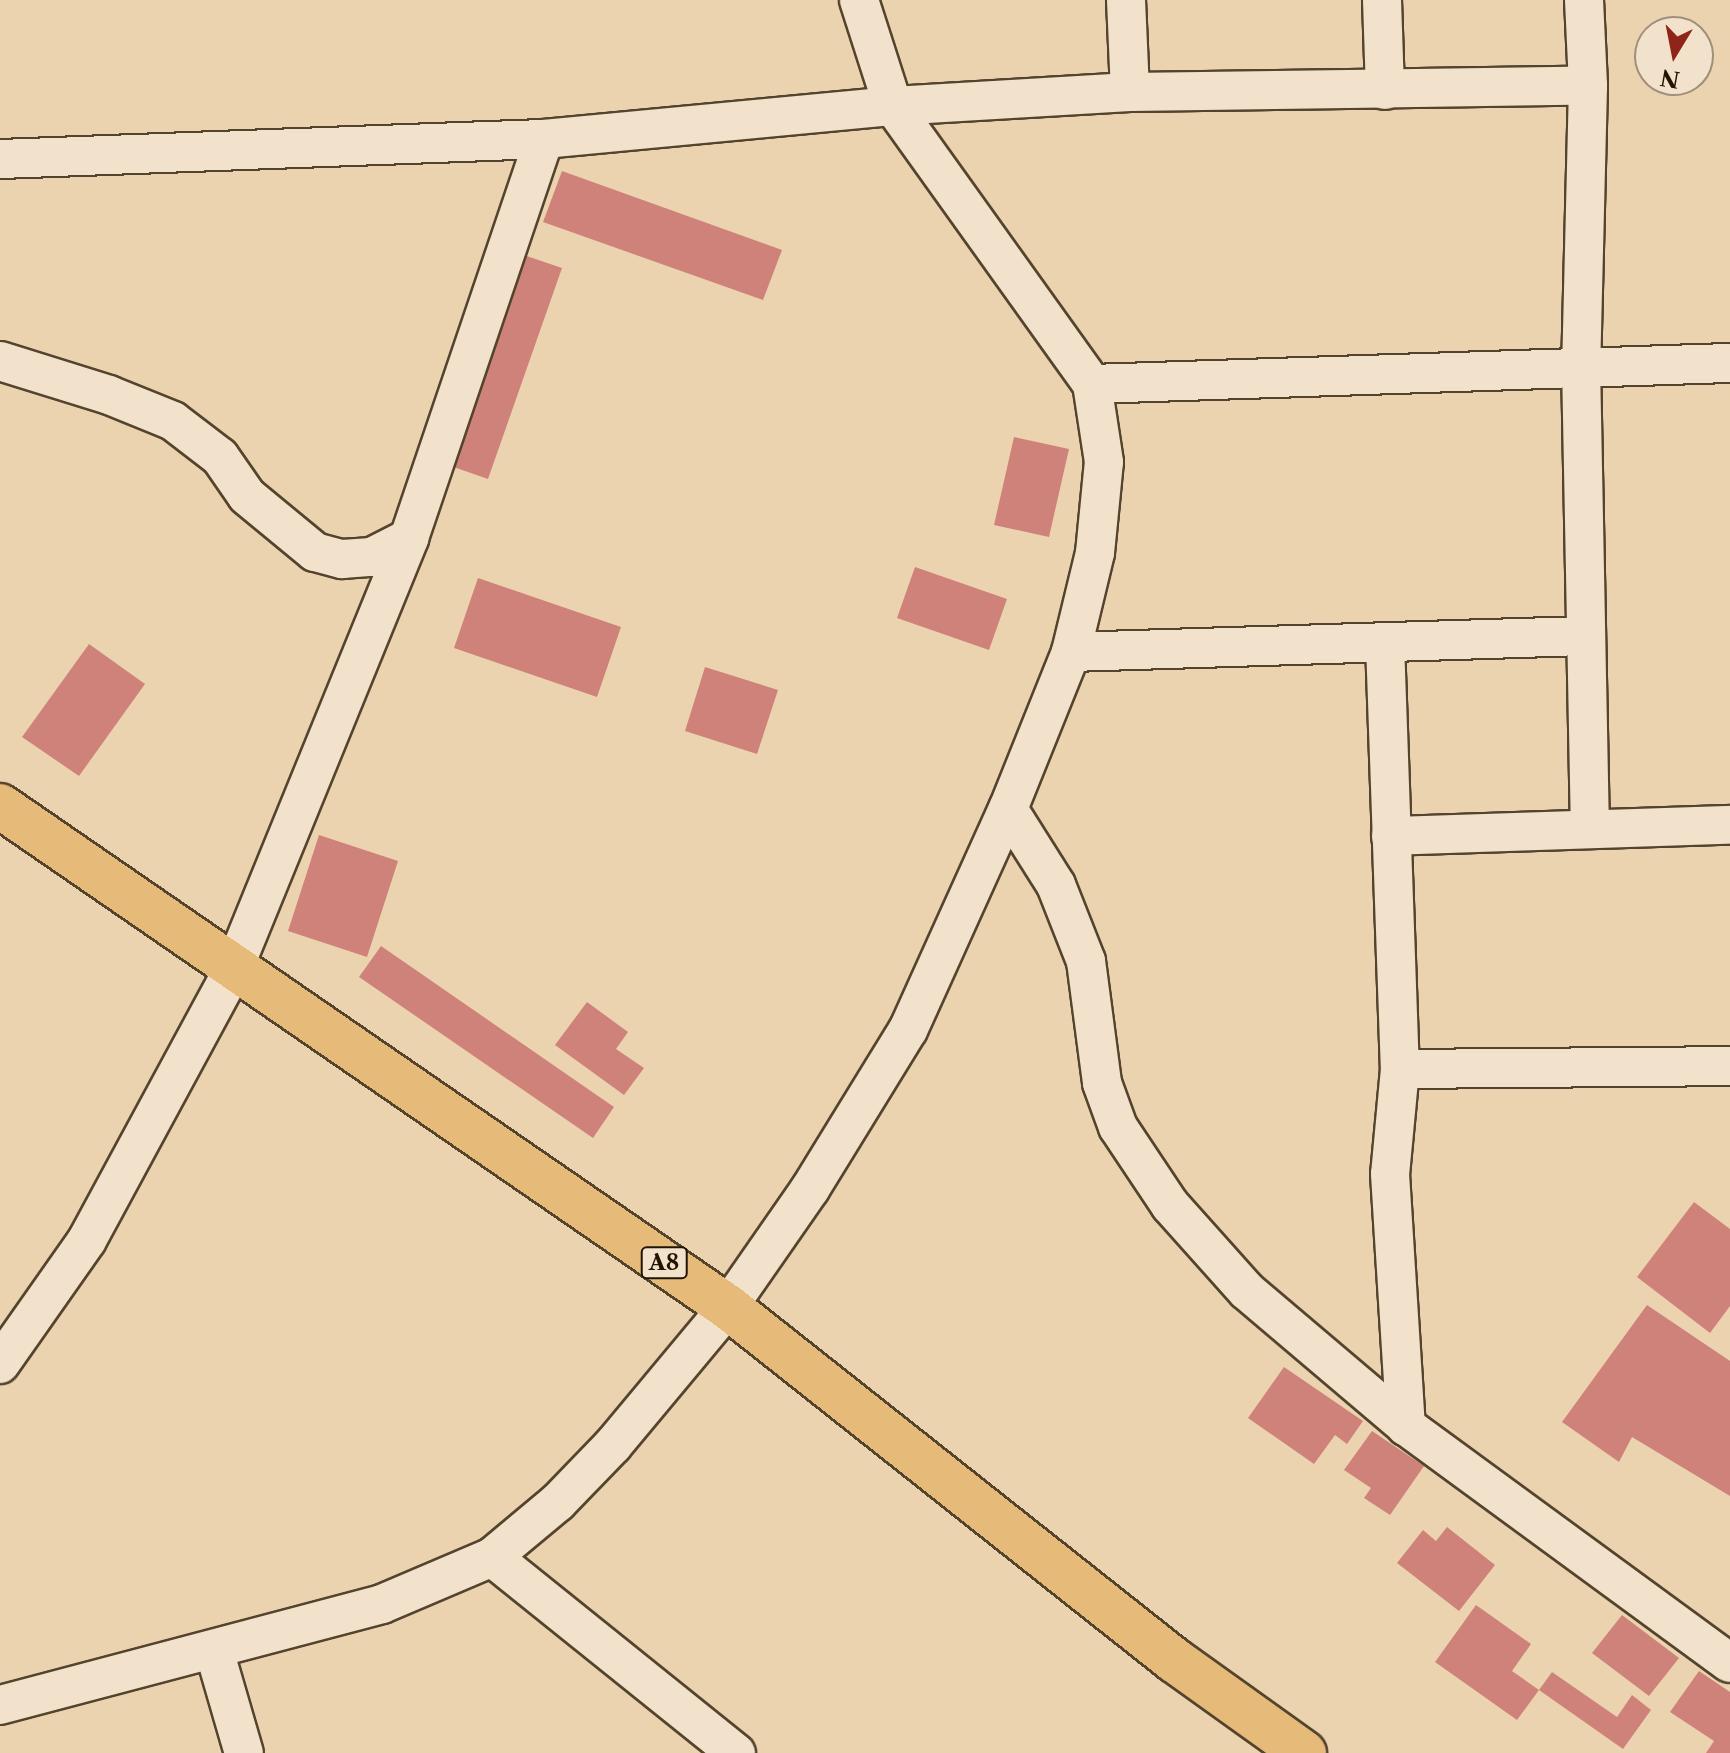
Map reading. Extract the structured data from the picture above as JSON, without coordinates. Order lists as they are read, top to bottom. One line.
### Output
{"streets":{"main road":["A8"]},"north":"bottom"}
